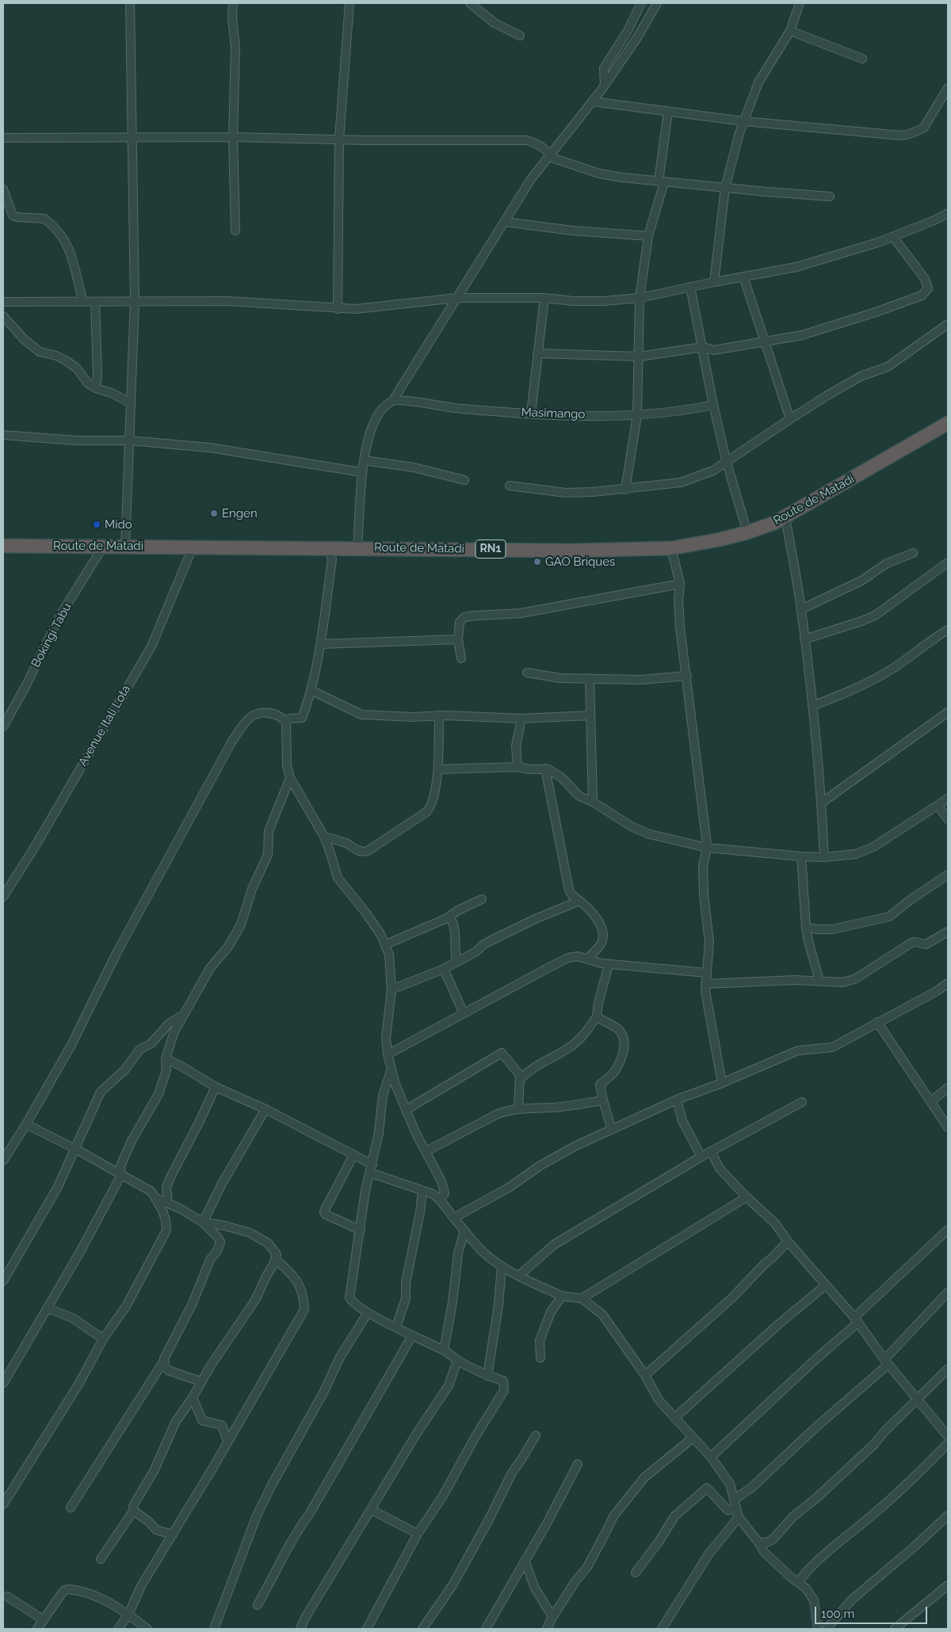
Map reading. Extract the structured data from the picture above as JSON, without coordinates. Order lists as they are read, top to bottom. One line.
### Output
{"streets":{"highway":["Route de Matadi","RN1"],"street":["Masimango","Bokingi Tabu","Avenue Itali Lota"]},"crossings":[["Route de Matadi","Bokingi Tabu"],["Route de Matadi","Avenue Itali Lota"]],"places":["Engen","Mido","GAO Briques"],"scale_bar":"100 m"}
